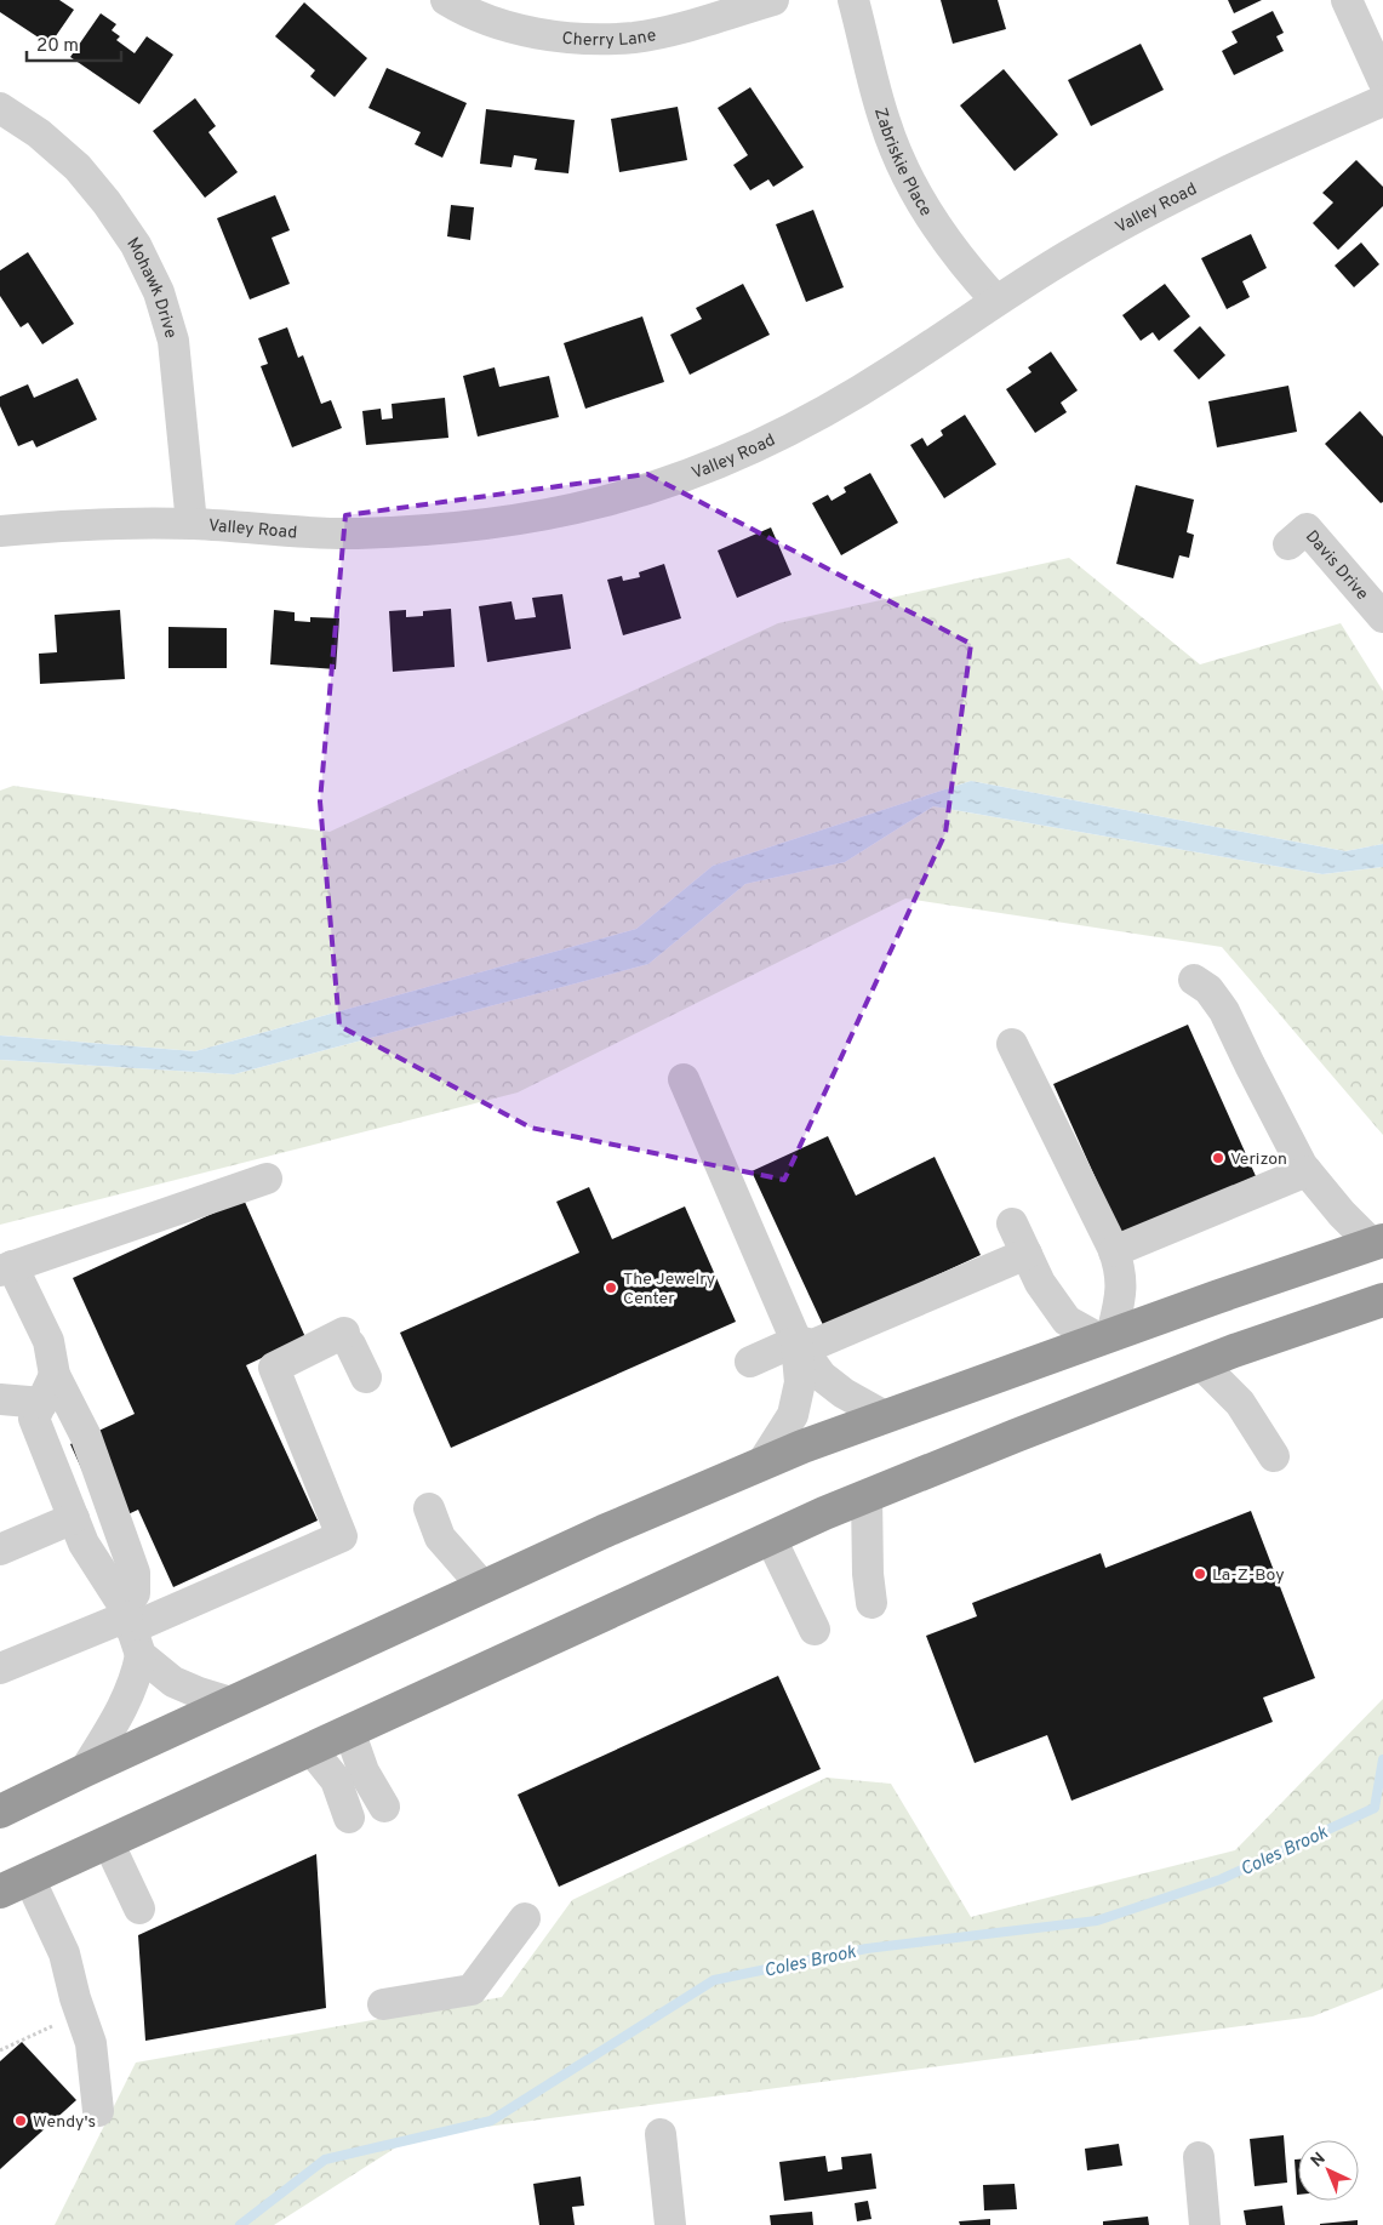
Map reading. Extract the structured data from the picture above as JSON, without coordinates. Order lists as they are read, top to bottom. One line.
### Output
{"streets":{"street":["Cherry Lane","Zabriskie Place","Valley Road","Mohawk Drive","Davis Drive"]},"crossings":[["Zabriskie Place","Valley Road"],["Valley Road","Mohawk Drive"]],"water":["Coles Brook"],"places":["Verizon","The Jewelry Center","La-Z-Boy","Wendy's"],"scale_bar":"20 m","north":"top left"}
